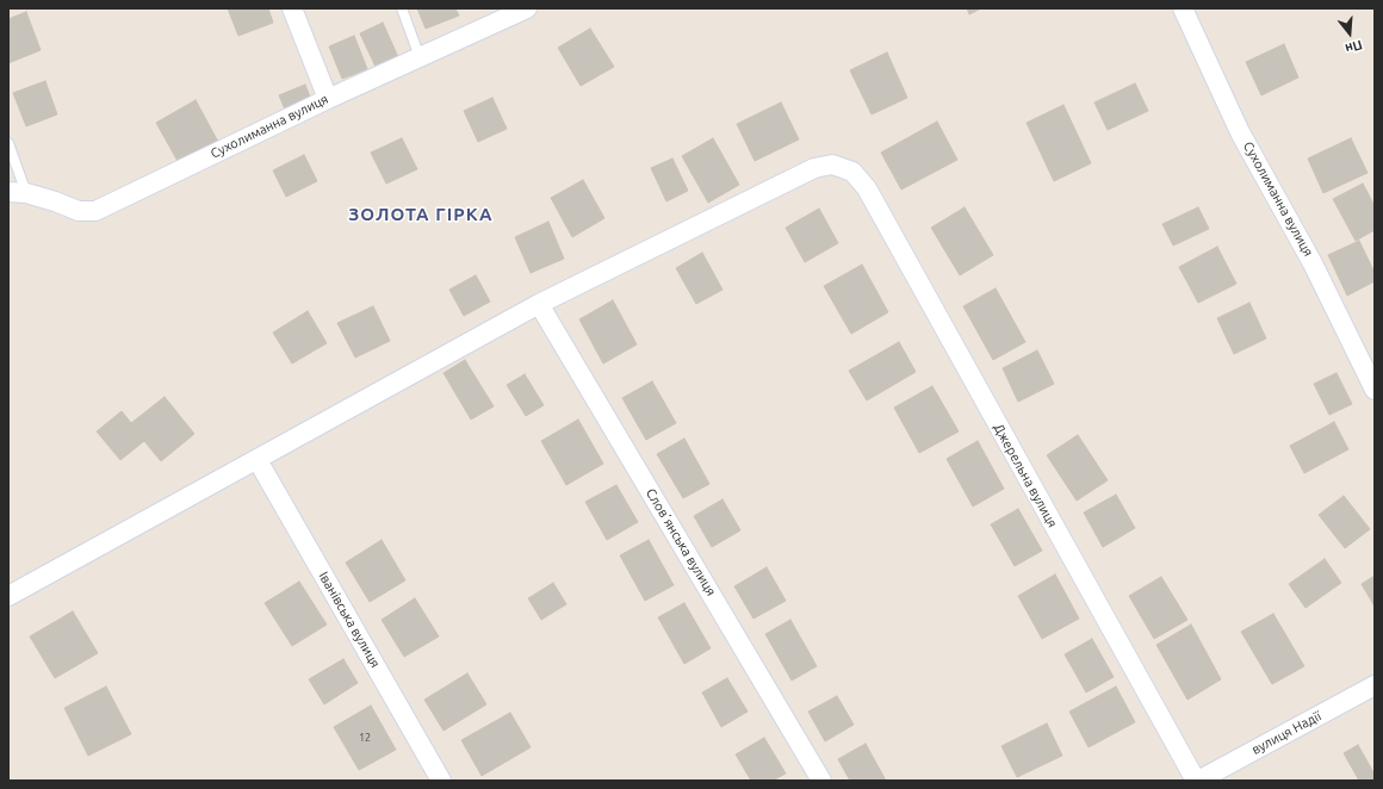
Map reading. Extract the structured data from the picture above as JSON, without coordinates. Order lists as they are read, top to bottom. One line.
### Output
{"streets":{"street":["Сухолиманна вулиця","Джерельна вулиця","Словʼянська вулиця","Іванівська вулиця","вулиця Надії"]},"crossings":[["Джерельна вулиця","Словʼянська вулиця"],["Джерельна вулиця","вулиця Надії"]],"districts":["ЗОЛОТА ГІРКА"],"house_numbers":["12"],"north":"bottom"}
